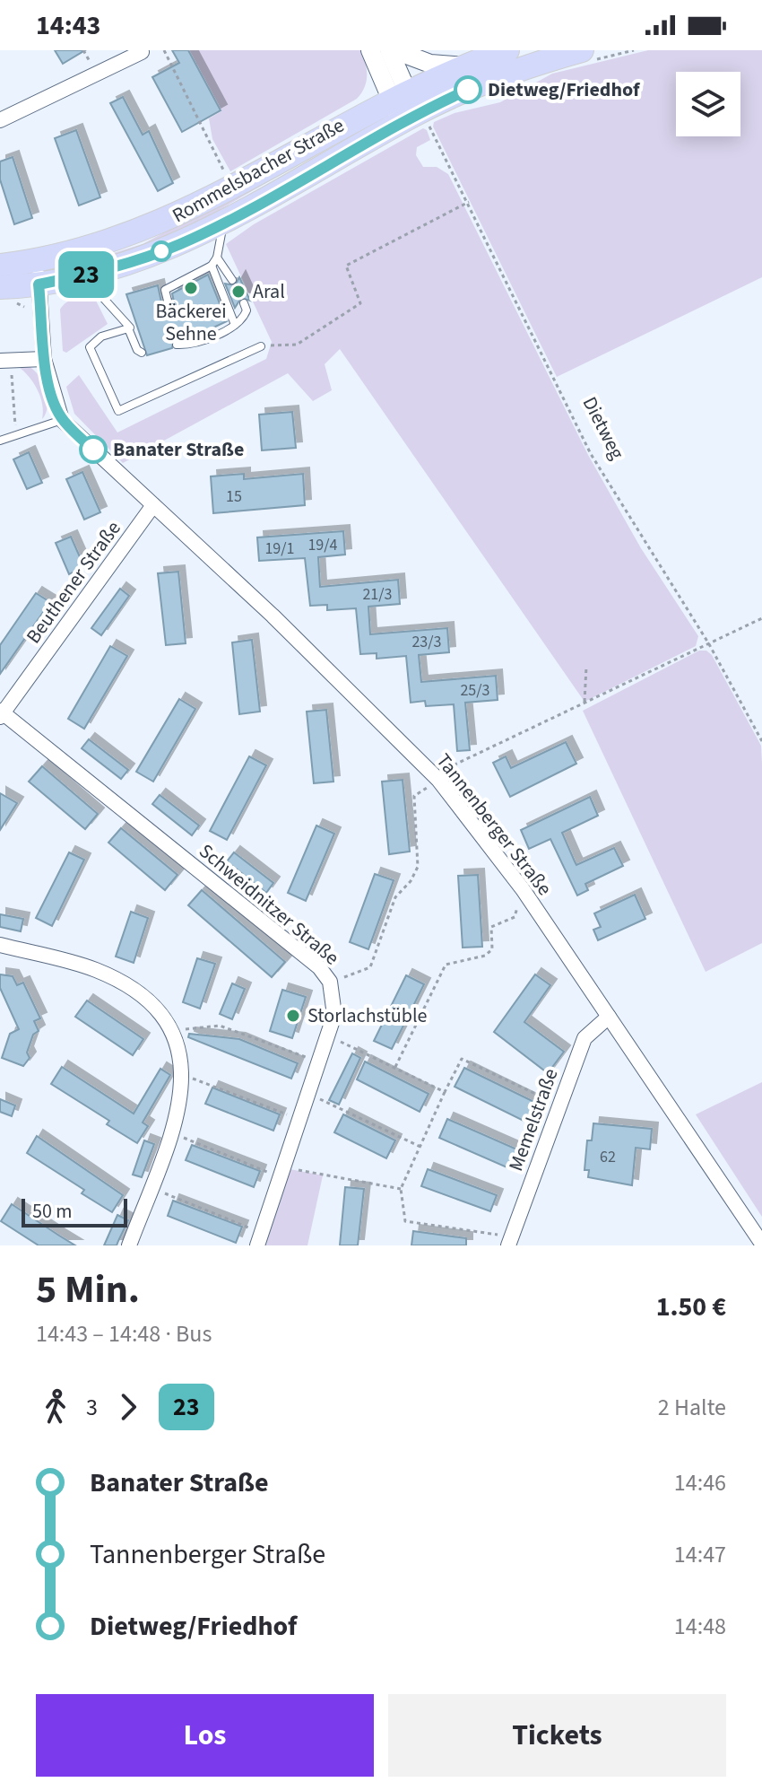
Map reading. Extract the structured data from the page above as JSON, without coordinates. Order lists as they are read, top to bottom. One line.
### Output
{"streets":{"main road":["Rommelsbacher Straße"],"street":["Beuthener Straße","Tannenberger Straße","Schweidnitzer Straße","Memelstraße"],"path":["Dietweg"]},"crossings":[["Rommelsbacher Straße","Dietweg"],["Beuthener Straße","Tannenberger Straße"],["Beuthener Straße","Schweidnitzer Straße"],["Tannenberger Straße","Memelstraße"]],"places":["Dietweg/Friedhof","Bäckerei Sehne","Aral","Banater Straße","Storlachstüble"],"lines":["bus line 23"],"house_numbers":["15","19/4","19/1","21/3","23/3","25/3","62"],"scale_bar":"50 m","page":{"status":"14:43","on_map":"23","scale":"50 m","heading":["5 Min.","14:43 – 14:48 · Bus","1.50 €"],"legs":["3","23","2 Halte"],"list":[{"name":"Banater Straße","value":"14:46"},{"name":"Tannenberger Straße","value":"14:47"},{"name":"Dietweg/Friedhof","value":"14:48"}],"buttons":["Los","Tickets"]}}
